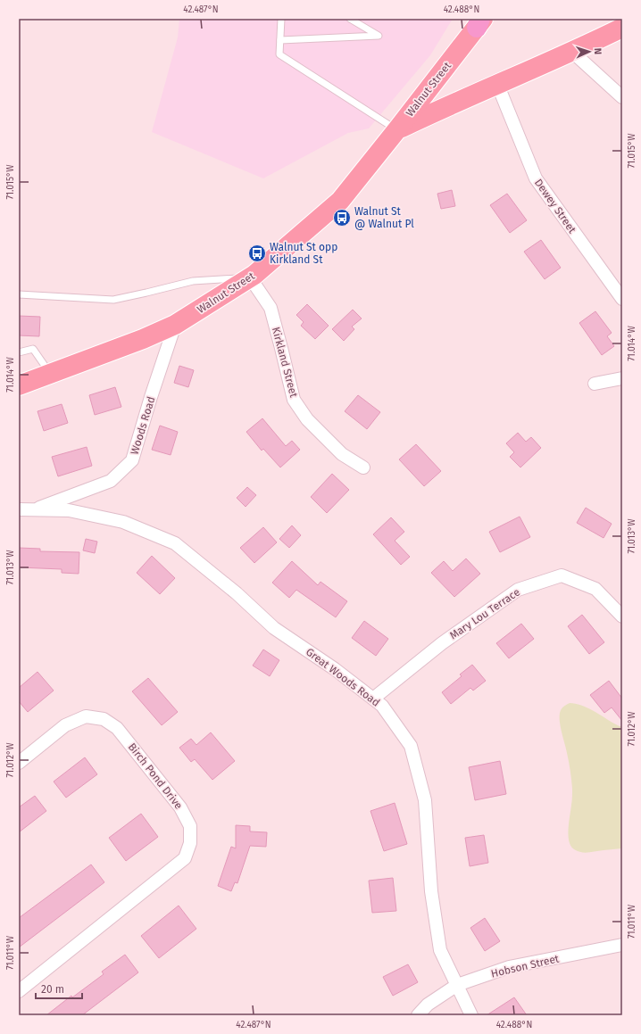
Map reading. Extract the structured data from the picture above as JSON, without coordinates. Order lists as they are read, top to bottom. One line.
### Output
{"streets":{"main road":["Walnut Street"],"street":["Dewey Street","Kirkland Street","Woods Road","Mary Lou Terrace","Great Woods Road","Birch Pond Drive","Hobson Street"]},"crossings":[["Walnut Street","Kirkland Street"],["Walnut Street","Woods Road"],["Woods Road","Great Woods Road"],["Mary Lou Terrace","Great Woods Road"],["Great Woods Road","Hobson Street"]],"places":{"bus stop":["Walnut St @ Walnut Pl","Walnut St opp Kirkland St"]},"scale_bar":"20 m","north":"right","coordinates":["42.487°N","42.488°N","71.015°W","71.014°W","71.013°W","71.012°W","71.011°W"]}
